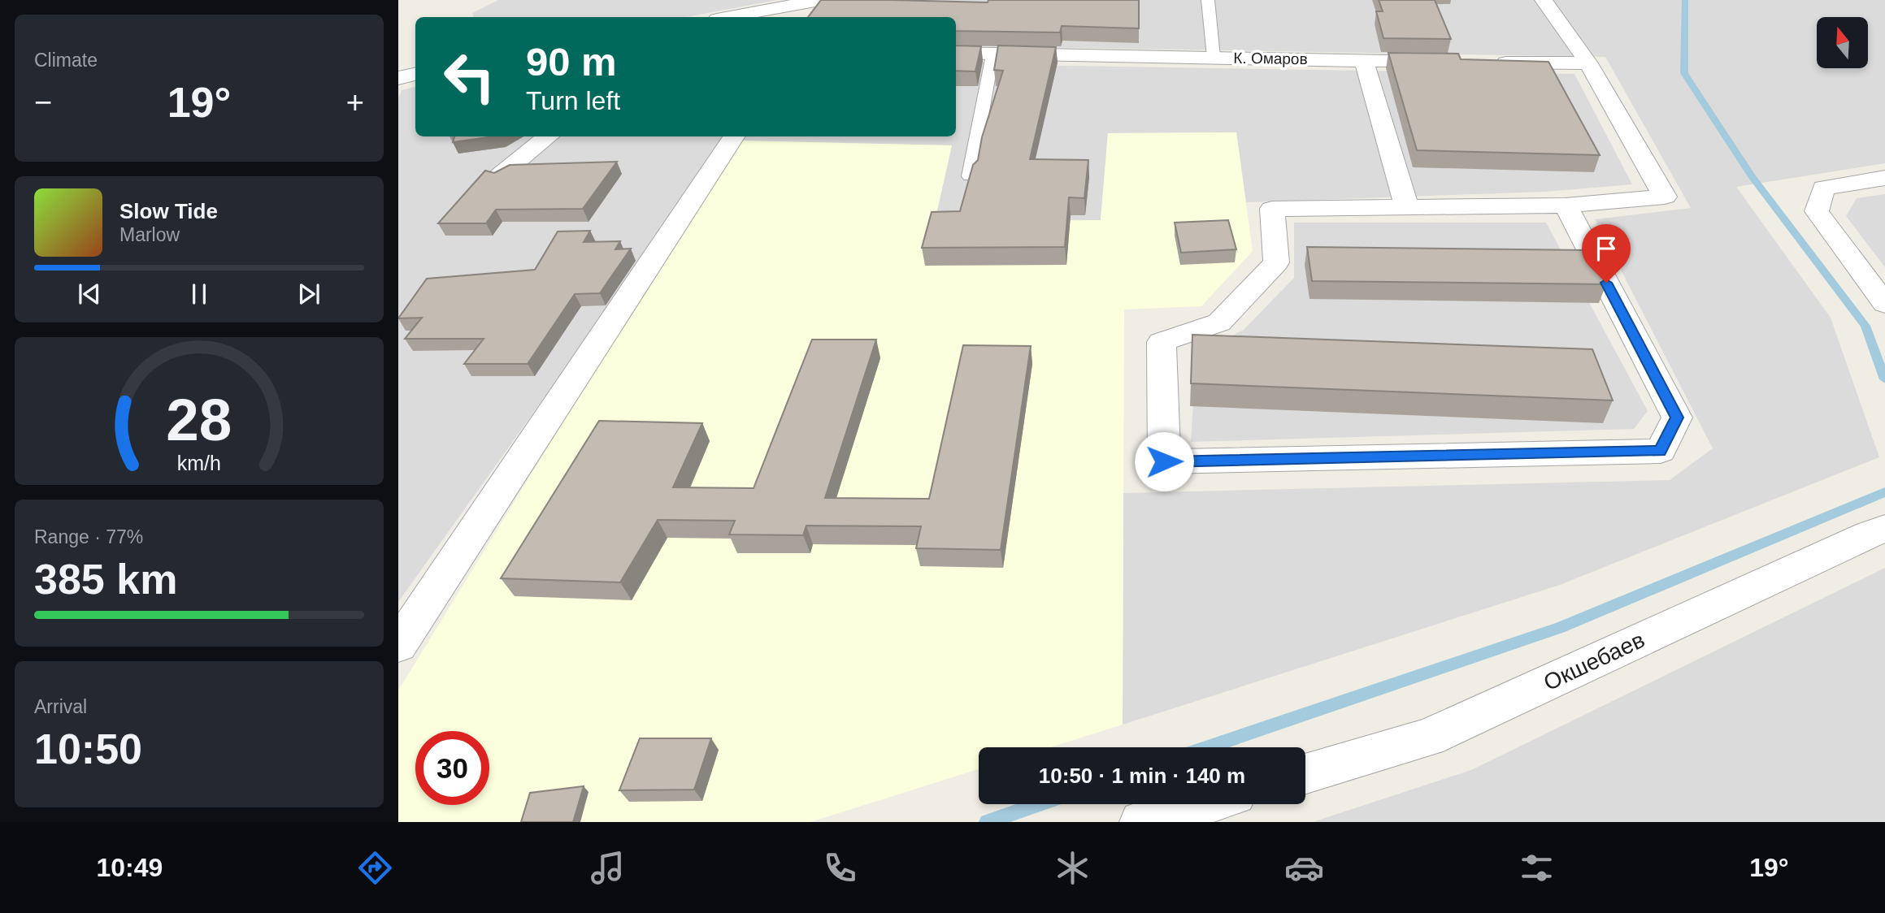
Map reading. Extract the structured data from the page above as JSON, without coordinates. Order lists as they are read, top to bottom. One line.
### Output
{"streets":{"street":["К. Омаров","Окшебаев"]},"north":"top","page":{"tile":["Climate",["Range · 77%","385 km"],["Arrival","10:50"]],"turn":["90 m","Turn left"],"heat":["−","19°","+"],"song":["Slow Tide","Marlow"],"limit":"30","trip":"10:50 · 1 min · 140 m","tabs":["10:49","19°"],"gauge":["28","km/h"]}}
